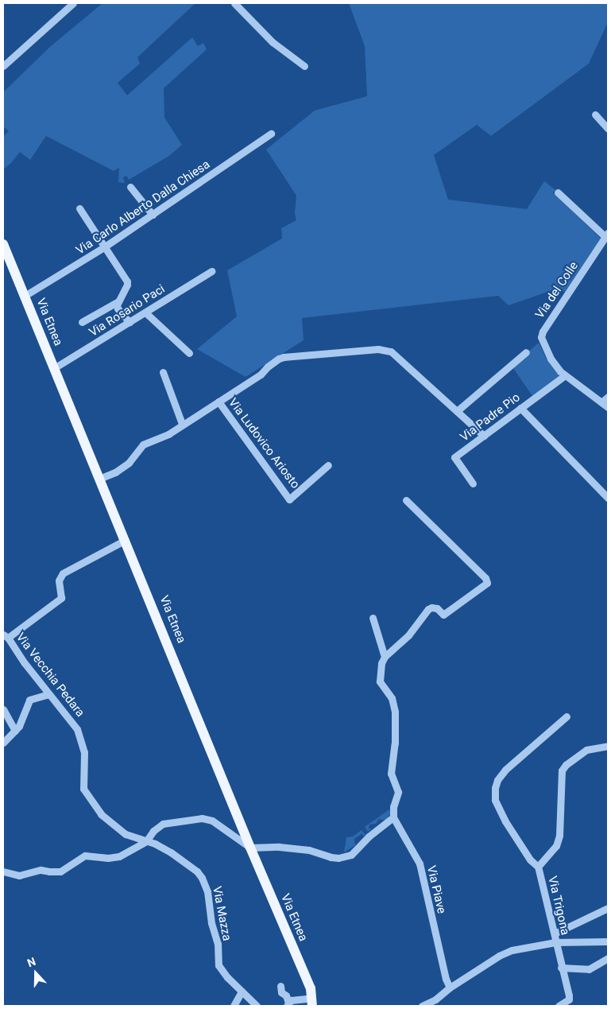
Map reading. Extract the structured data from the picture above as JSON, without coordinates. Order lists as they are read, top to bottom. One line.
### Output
{"streets":{"main road":["Via Etnea"],"street":["Via Carlo Alberto Dalla Chiesa","Via del Colle","Via Rosario Paci","Via Padre Pio","Via Ludovico Ariosto","Via Vecchia Pedara","Via Piave","Via Trigona","Via Mazza"]},"crossings":[["Via Carlo Alberto Dalla Chiesa","Via Etnea"],["Via del Colle","Via Padre Pio"],["Via Rosario Paci","Via Etnea"],["Via Vecchia Pedara","Via Mazza"]],"north":"top"}
